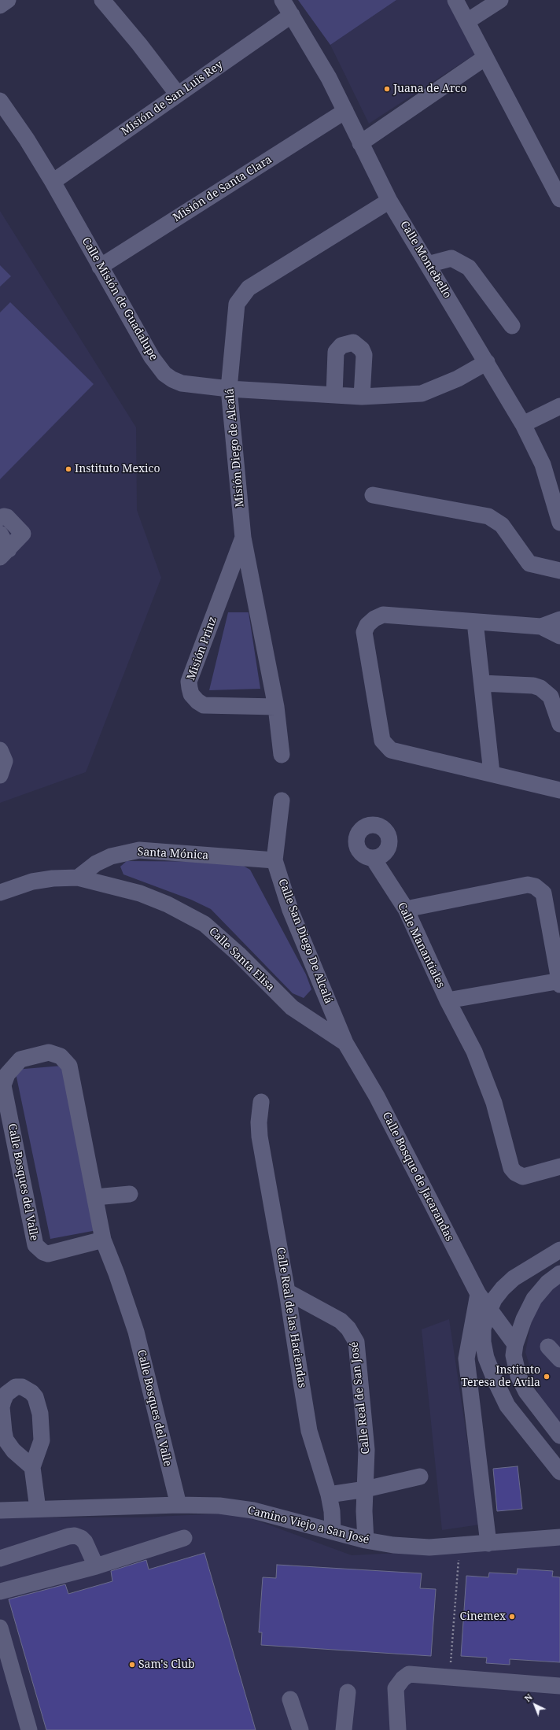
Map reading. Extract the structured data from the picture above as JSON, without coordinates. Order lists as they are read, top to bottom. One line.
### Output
{"streets":{"street":["Misión de San Luis Rey","Misión de Santa Clara","Calle Montebello","Calle Misión de Guadalupe","Misión Diego de Alcalá","Misión Prinz","Santa Mónica","Calle San Diego De Alcalá","Calle Manantiales","Calle Santa Elisa","Calle Bosque de Jacarandas","Calle Bosques del Valle","Calle Real de las Haciendas","Calle Real de San José","Camino Viejo a San José"]},"crossings":[["Misión de San Luis Rey","Calle Montebello"],["Misión de San Luis Rey","Calle Misión de Guadalupe"],["Misión de Santa Clara","Calle Montebello"],["Misión de Santa Clara","Calle Misión de Guadalupe"],["Calle Montebello","Calle Misión de Guadalupe"],["Calle Montebello","Misión Diego de Alcalá"],["Calle Misión de Guadalupe","Misión Diego de Alcalá"],["Misión Diego de Alcalá","Misión Prinz"],["Santa Mónica","Calle San Diego De Alcalá"],["Santa Mónica","Calle Santa Elisa"],["Calle San Diego De Alcalá","Calle Santa Elisa"],["Calle San Diego De Alcalá","Calle Bosque de Jacarandas"],["Calle Santa Elisa","Calle Bosque de Jacarandas"],["Calle Bosques del Valle","Camino Viejo a San José"],["Calle Real de las Haciendas","Calle Real de San José"],["Calle Real de las Haciendas","Camino Viejo a San José"],["Calle Real de San José","Camino Viejo a San José"]],"places":["Juana de Arco","Instituto Mexico","Instituto Teresa de Avila","Cinemex","Sam's Club"],"north":"top left"}
